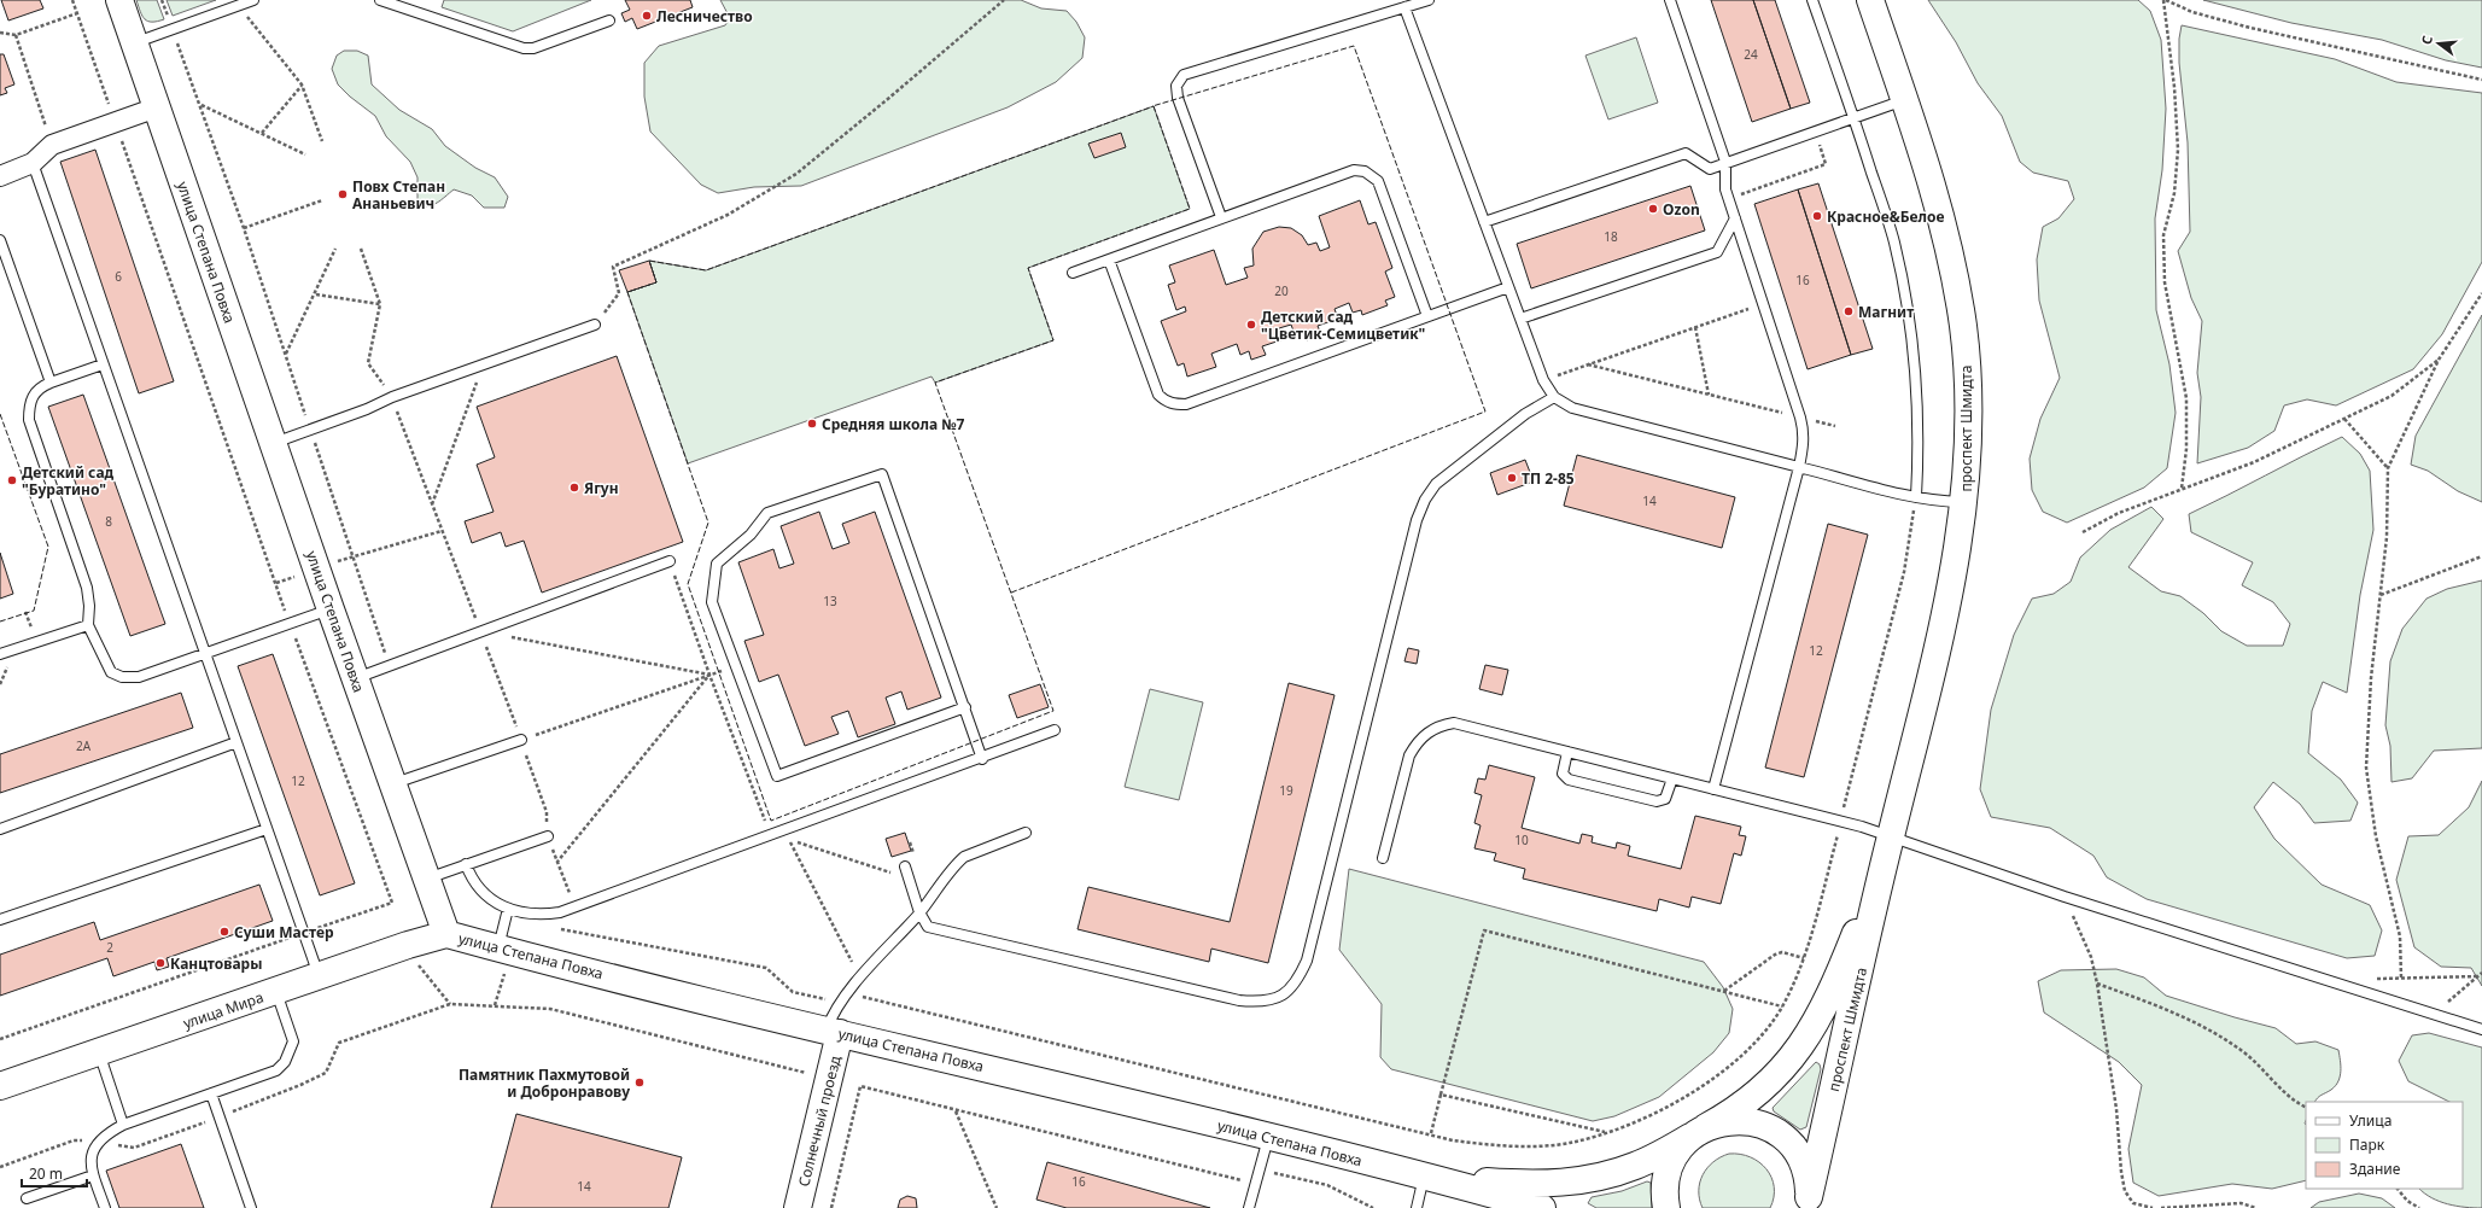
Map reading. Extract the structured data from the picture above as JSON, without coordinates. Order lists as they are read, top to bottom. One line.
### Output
{"streets":{"street":["улица Степана Повха","проспект Шмидта","улица Мира","Солнечный проезд"]},"crossings":[["улица Степана Повха","проспект Шмидта"],["улица Степана Повха","улица Мира"],["улица Степана Повха","Солнечный проезд"]],"places":["Лесничество","Повх Степан Ананьевич","Ozon","Красное&Белое","Магнит","Детский сад \"Цветик-Семицветик\"","Средняя школа №7","ТП 2-85","Детский сад \"Буратино\"","Ягун","Суши Мастер","Канцтовары","Памятник Пахмутовой и Добронравову"],"house_numbers":["24","18","6","16","20","14","8","13","12","2А","12","19","10","2","16","14"],"legend":["Улица","Парк","Здание"],"scale_bar":"20 m","north":"left"}
